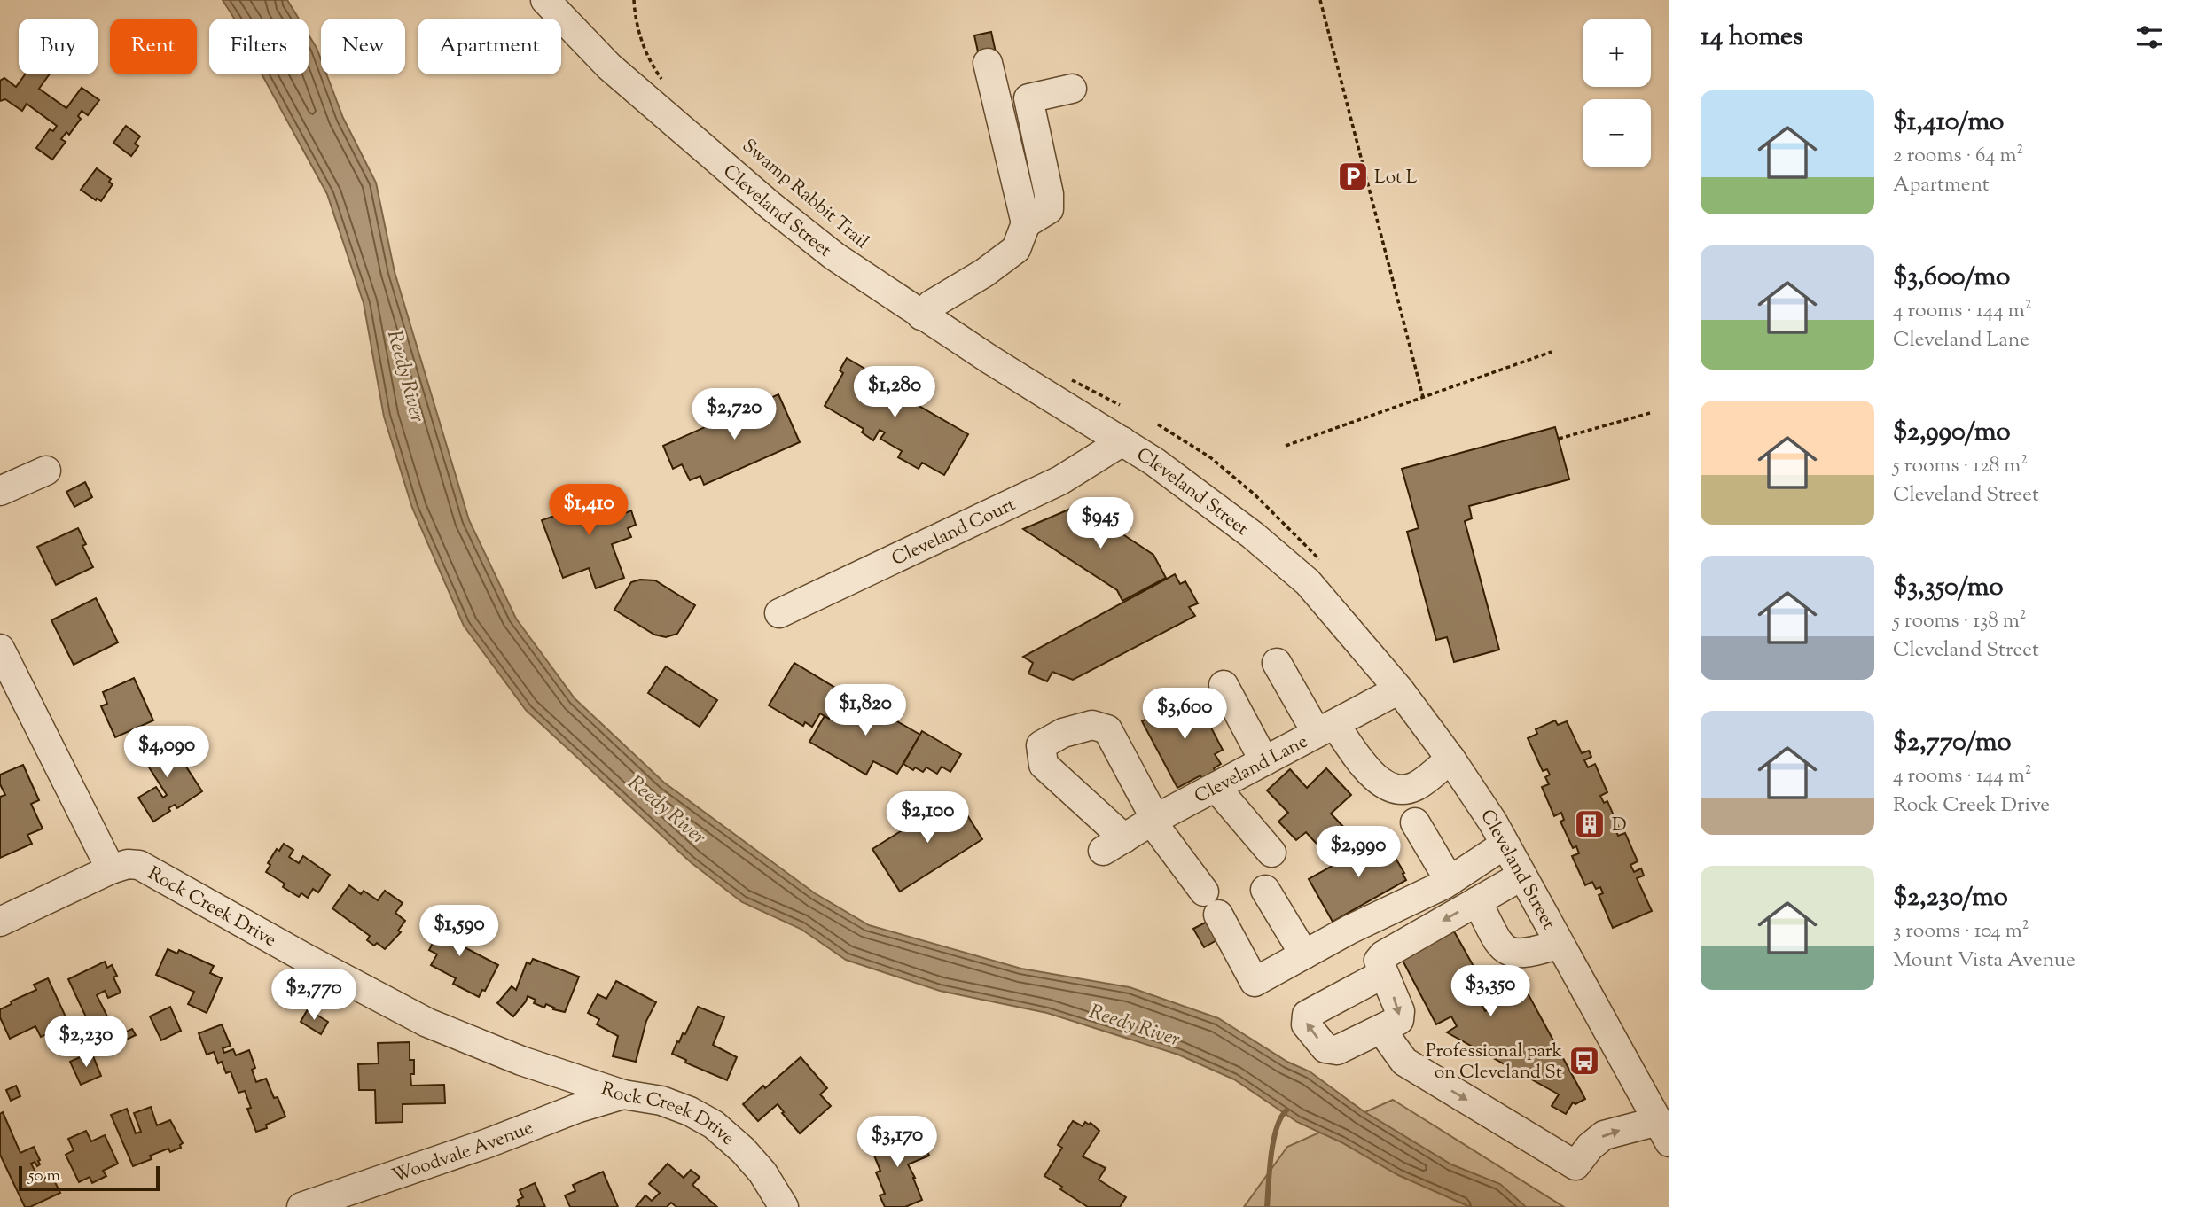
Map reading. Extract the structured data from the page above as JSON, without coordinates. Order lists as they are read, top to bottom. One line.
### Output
{"streets":{"street":["Cleveland Street","Cleveland Court","Cleveland Lane","Rock Creek Drive","Woodvale Avenue"]},"crossings":[["Cleveland Street","Cleveland Court"],["Cleveland Street","Cleveland Lane"],["Rock Creek Drive","Woodvale Avenue"]],"water":["Reedy River"],"places":{"parking":["Lot L"],"building":["D"],"bus stop":["Professional park on Cleveland St"]},"scale_bar":"50 m","page":{"heading":"14 homes","map_buttons":["+","−"],"chip":["Buy","Rent","Filters","New","Apartment"],"list":[{"name":"$1,410/mo","note":"2 rooms · 64 m² · Apartment"},{"name":"$3,600/mo","note":"4 rooms · 144 m² · Cleveland Lane"},{"name":"$2,990/mo","note":"5 rooms · 128 m² · Cleveland Street"},{"name":"$3,350/mo","note":"5 rooms · 138 m² · Cleveland Street"},{"name":"$2,770/mo","note":"4 rooms · 144 m² · Rock Creek Drive"},{"name":"$2,230/mo","note":"3 rooms · 104 m² · Mount Vista Avenue"}],"price":["$1,280","$2,720","$1,410","$945","$1,820","$3,600","$4,090","$2,100","$2,990","$1,590","$3,350","$2,770","$2,230","$3,170"],"scale":"50 m"}}
